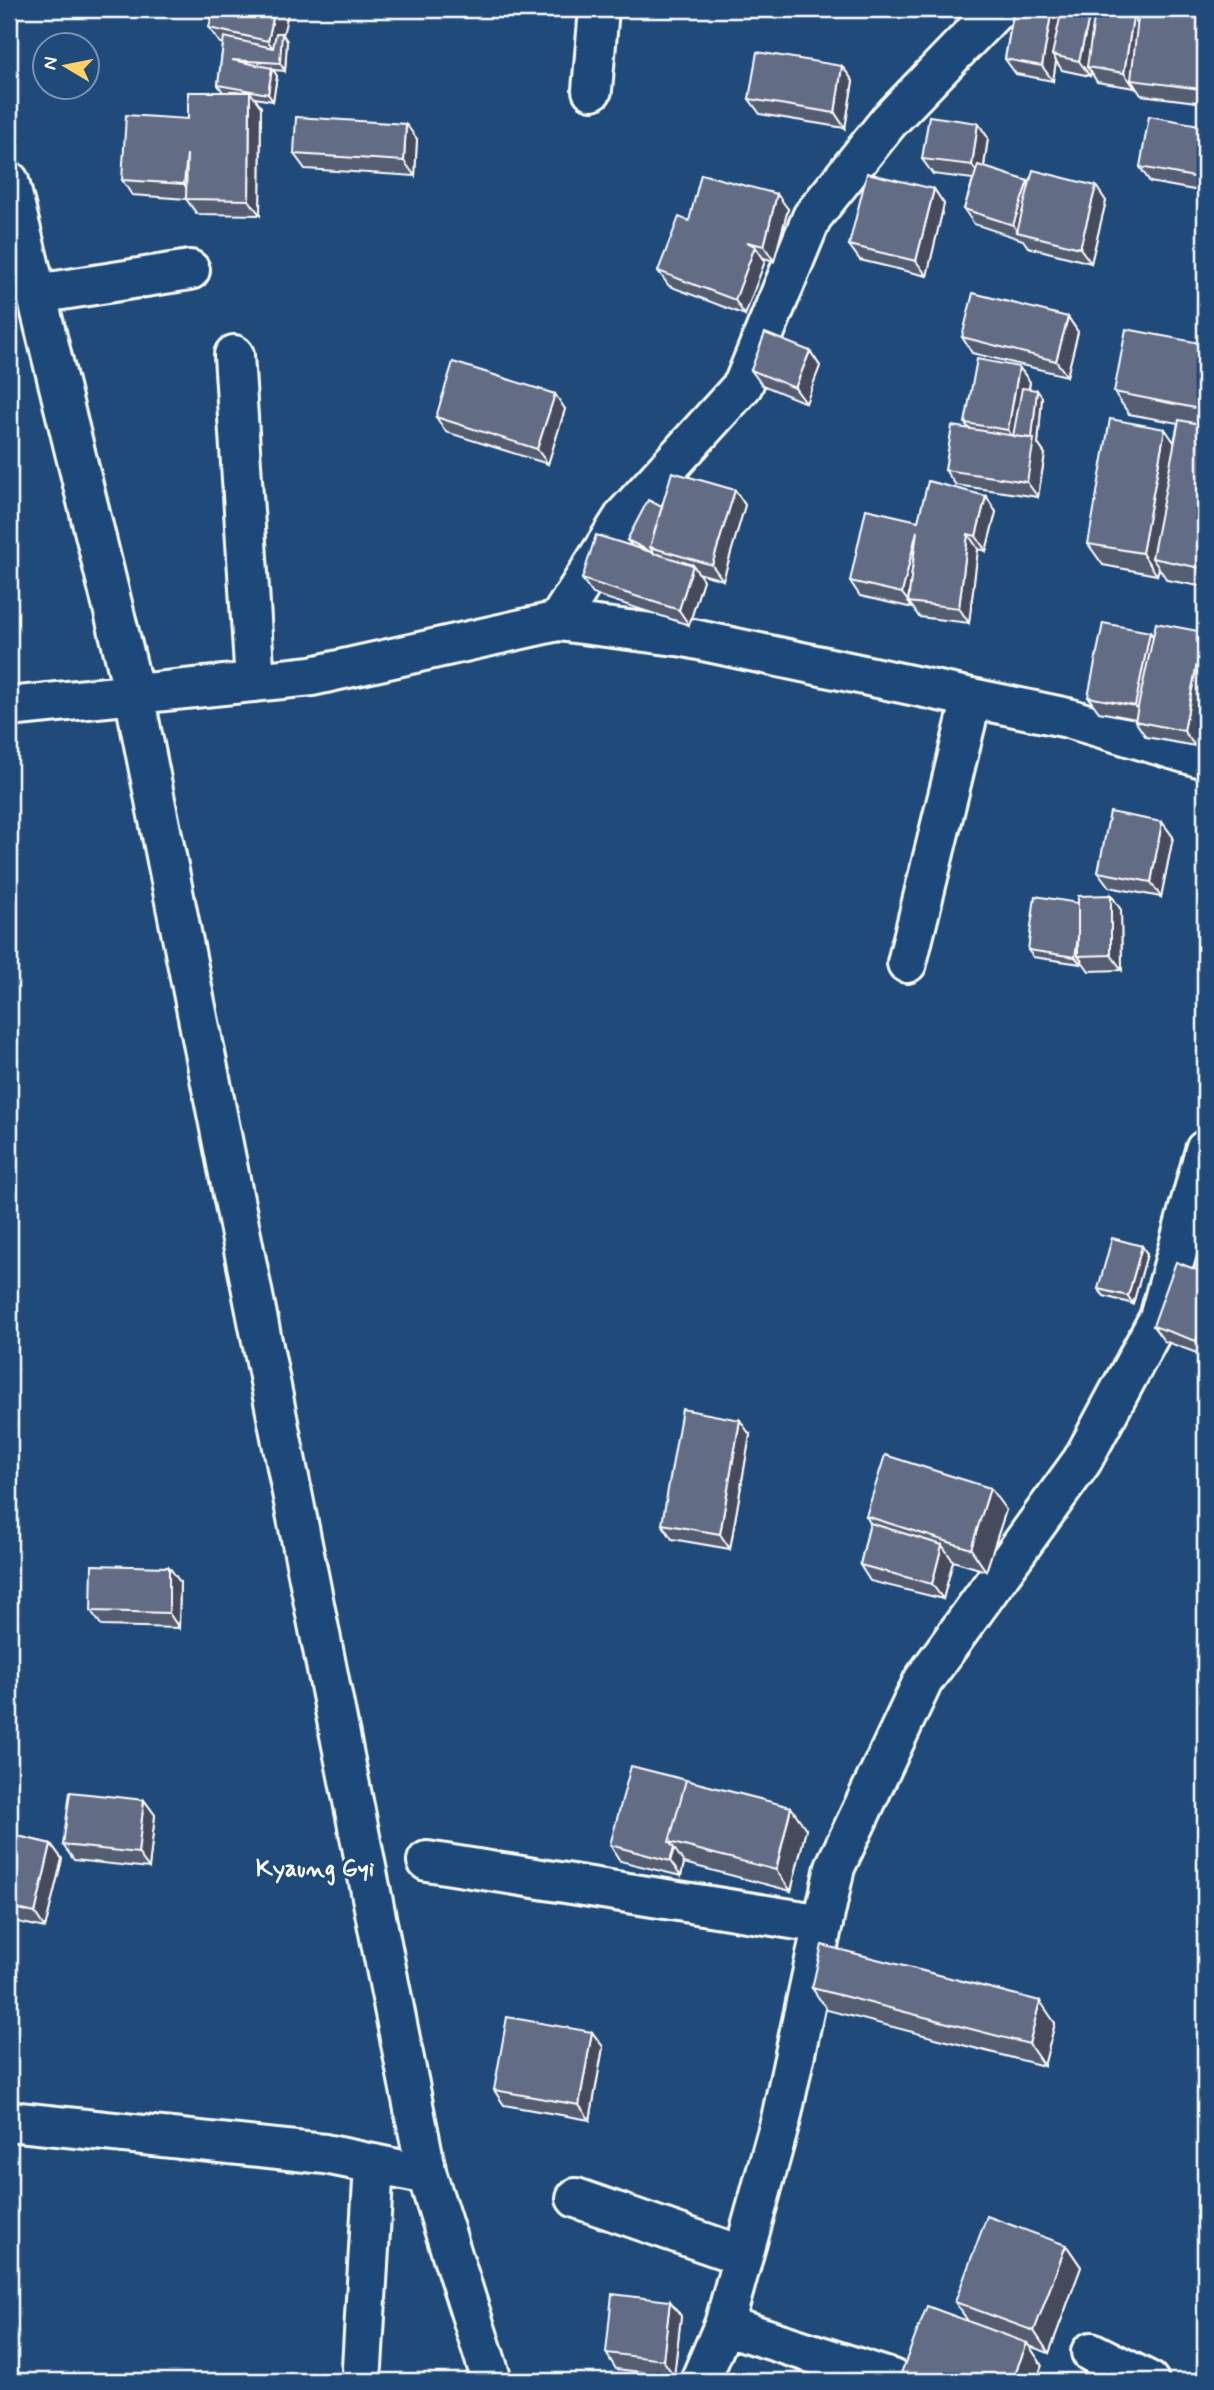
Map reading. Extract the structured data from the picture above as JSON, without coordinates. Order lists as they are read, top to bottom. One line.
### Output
{"districts":["Kyaung Gyi"],"north":"left"}
